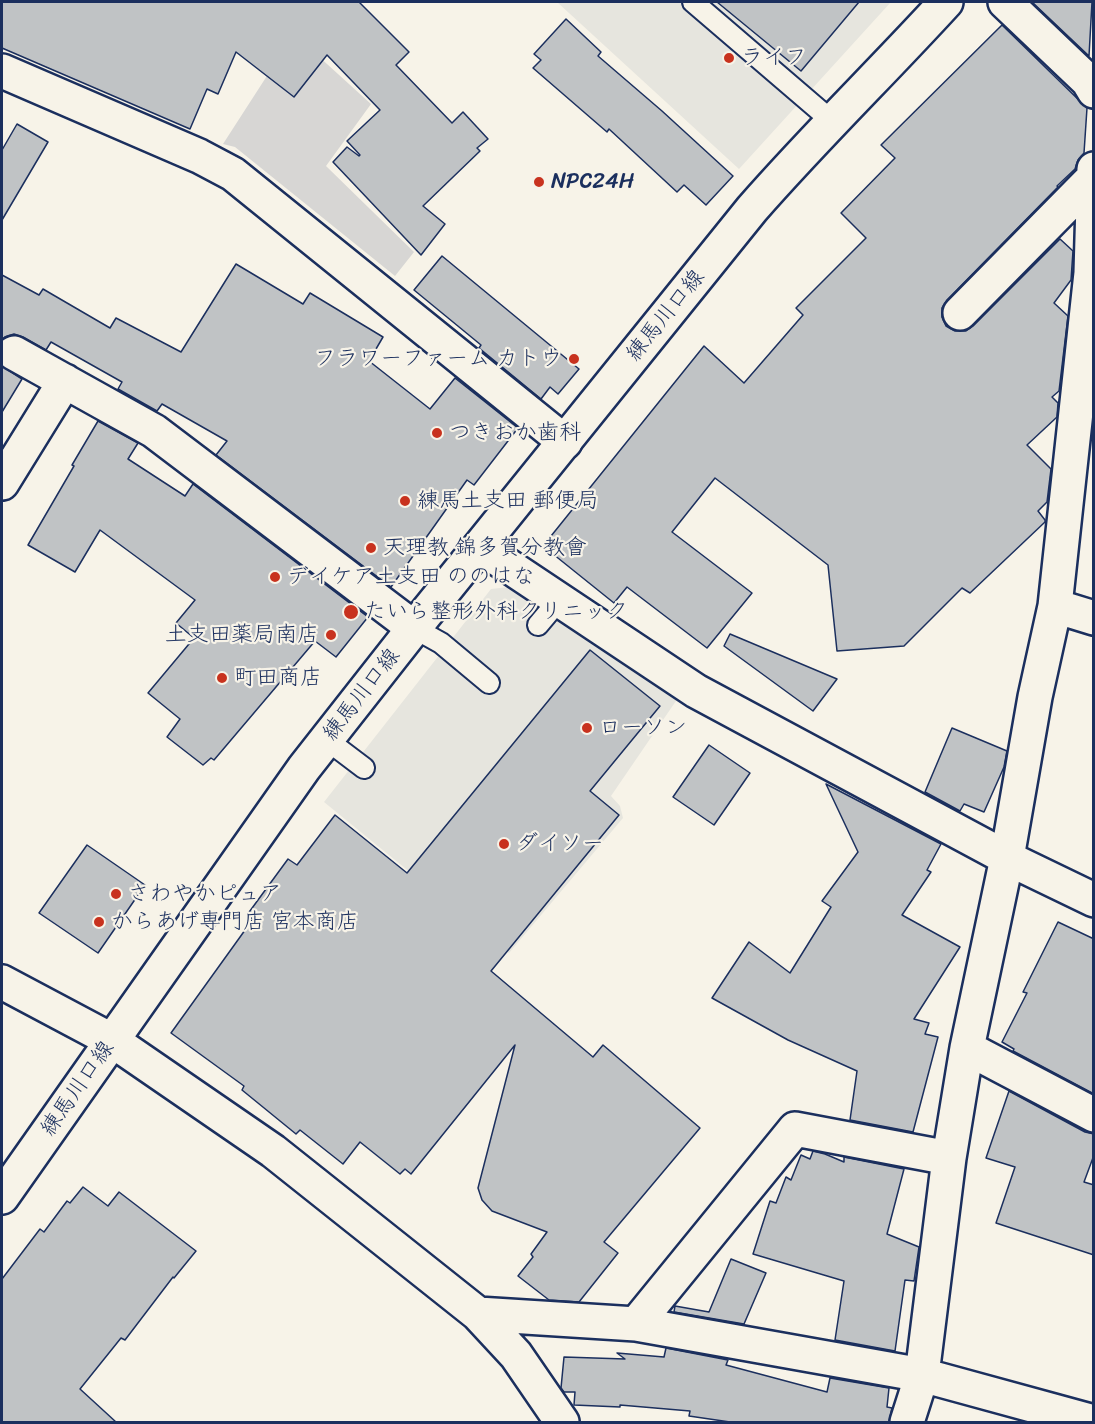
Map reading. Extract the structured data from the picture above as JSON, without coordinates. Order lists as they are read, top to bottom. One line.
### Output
{"streets":{"street":["練馬川口線"]},"places":["ライフ","NPC24H","フラワーファーム カトウ","つきおか歯科","練馬土支田 郵便局","天理教 錦多賀分教會","デイケア土支田 ののはな","たいら整形外科クリニック","土支田薬局南店","町田商店","ローソン","ダイソー","さわやかピュア","からあげ専門店 宮本商店"]}
